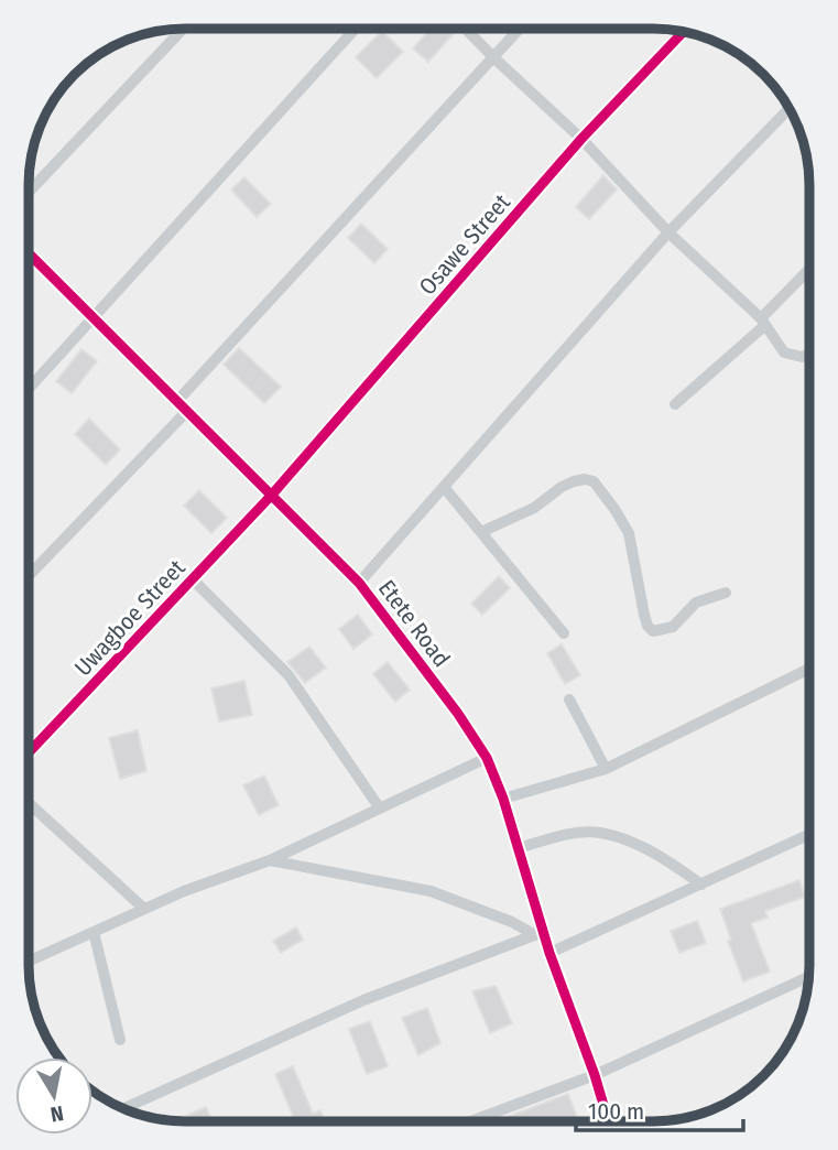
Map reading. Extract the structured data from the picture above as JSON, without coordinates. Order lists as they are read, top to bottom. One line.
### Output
{"streets":{"street":["Osawe Street","Uwagboe Street","Etete Road"]},"crossings":[["Osawe Street","Uwagboe Street"],["Osawe Street","Etete Road"],["Uwagboe Street","Etete Road"]],"scale_bar":"100 m","north":"bottom"}
